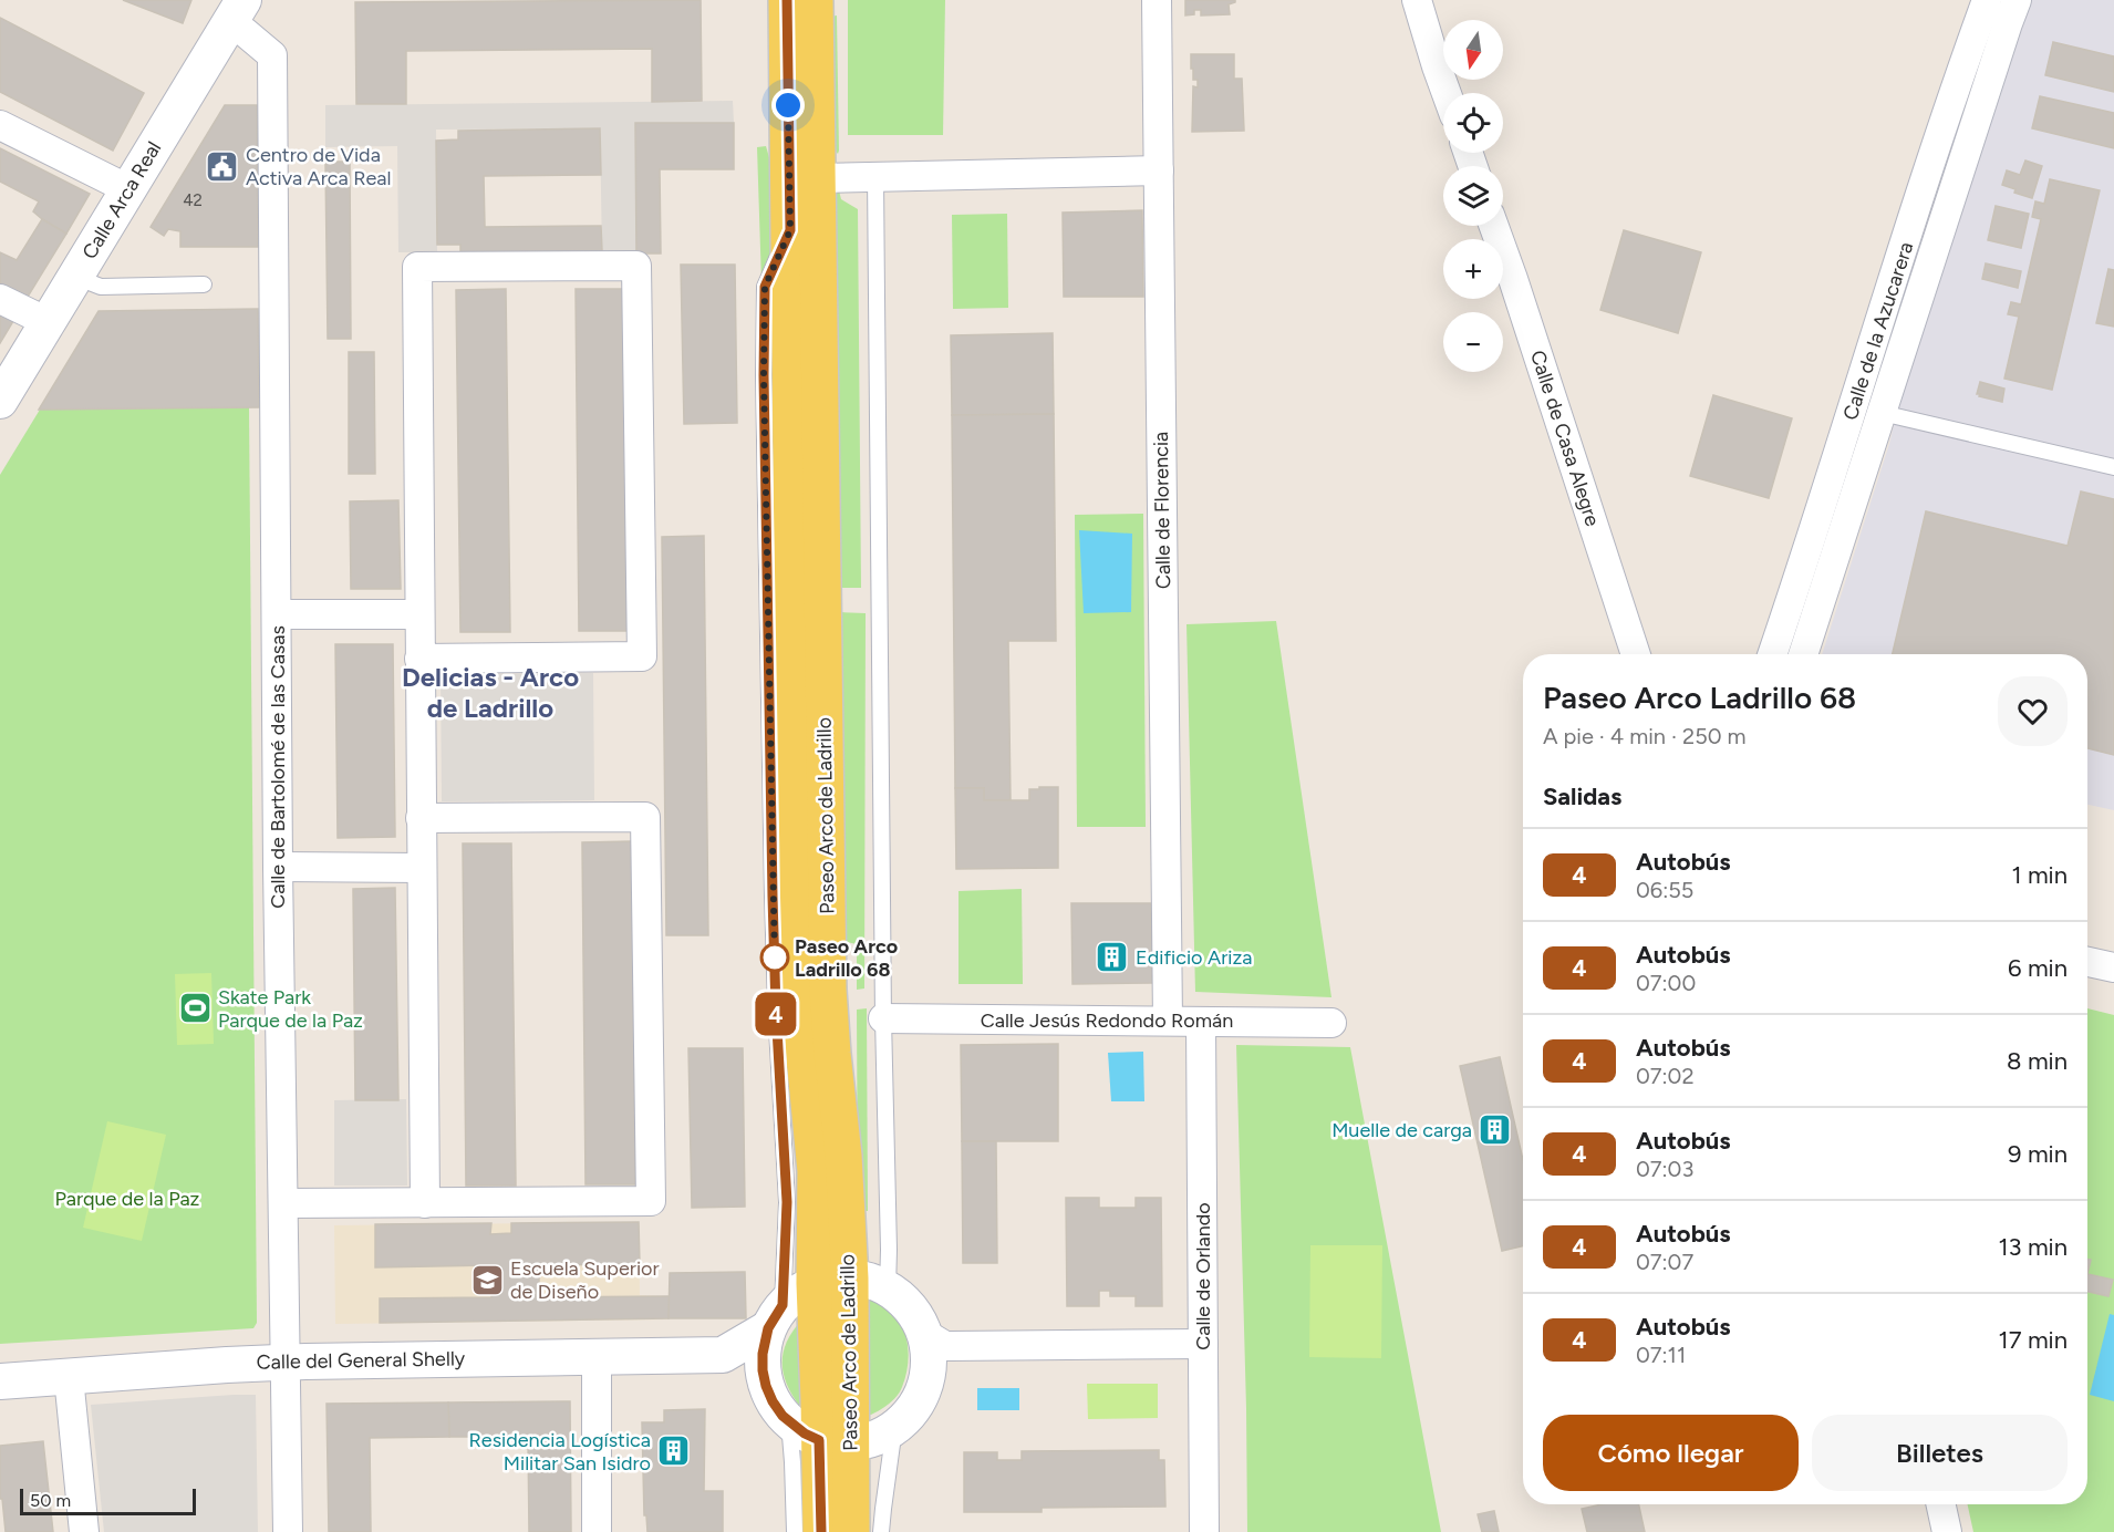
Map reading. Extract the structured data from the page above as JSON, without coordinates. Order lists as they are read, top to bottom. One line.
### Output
{"streets":{"main road":["Paseo Arco de Ladrillo"],"street":["Calle Arca Real","Calle de la Azucarera","Calle de Casa Alegre","Calle de Florencia","Calle de Bartolomé de las Casas","Calle Jesús Redondo Román","Calle de Orlando","Calle del General Shelly"]},"crossings":[["Calle Arca Real","Calle de Bartolomé de las Casas"],["Calle de Florencia","Calle Jesús Redondo Román"],["Calle de Bartolomé de las Casas","Calle del General Shelly"],["Paseo Arco de Ladrillo","Calle Jesús Redondo Román"],["Paseo Arco de Ladrillo","Calle del General Shelly"],["Calle Jesús Redondo Román","Calle de Orlando"]],"districts":["Delicias - Arco de Ladrillo"],"parks":["Parque de la Paz"],"places":{"public building":["Centro de Vida Activa Arca Real"],"other":["Paseo Arco Ladrillo 68"],"building":["Edificio Ariza","Muelle de carga","Residencia Logística Militar San Isidro"],"sports":["Skate Park Parque de la Paz"],"school or university":["Escuela Superior de Diseño"]},"lines":["bus line 4"],"house_numbers":["42"],"scale_bar":"50 m","north":"bottom","page":{"on_map":"4","map_buttons":["+","−"],"heading":[["Paseo Arco Ladrillo 68","A pie · 4 min · 250 m"],"Salidas"],"list":[{"mark":"4","name":"Autobús","note":"06:55","value":"1 min"},{"mark":"4","name":"Autobús","note":"07:00","value":"6 min"},{"mark":"4","name":"Autobús","note":"07:02","value":"8 min"},{"mark":"4","name":"Autobús","note":"07:03","value":"9 min"},{"mark":"4","name":"Autobús","note":"07:07","value":"13 min"},{"mark":"4","name":"Autobús","note":"07:11","value":"17 min"}],"buttons":["Cómo llegar","Billetes"],"scale":"50 m"}}
